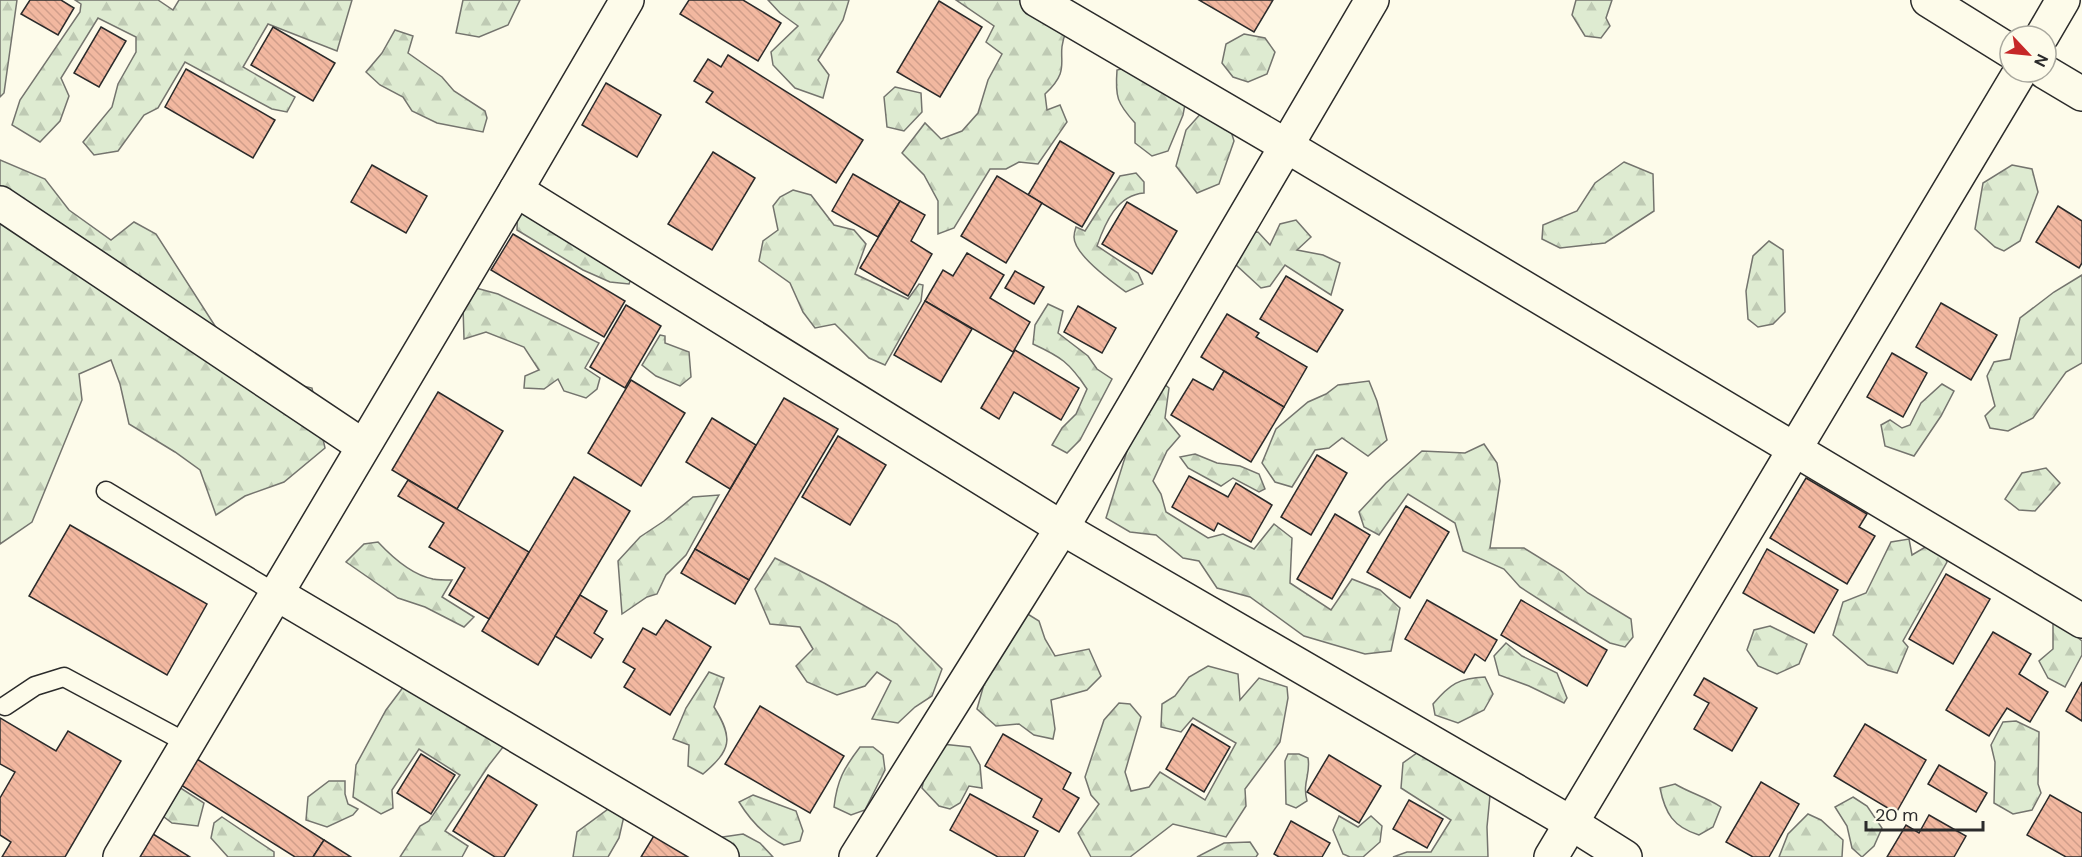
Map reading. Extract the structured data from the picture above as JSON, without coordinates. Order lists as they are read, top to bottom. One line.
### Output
{"scale_bar":"20 m","north":"bottom right"}
